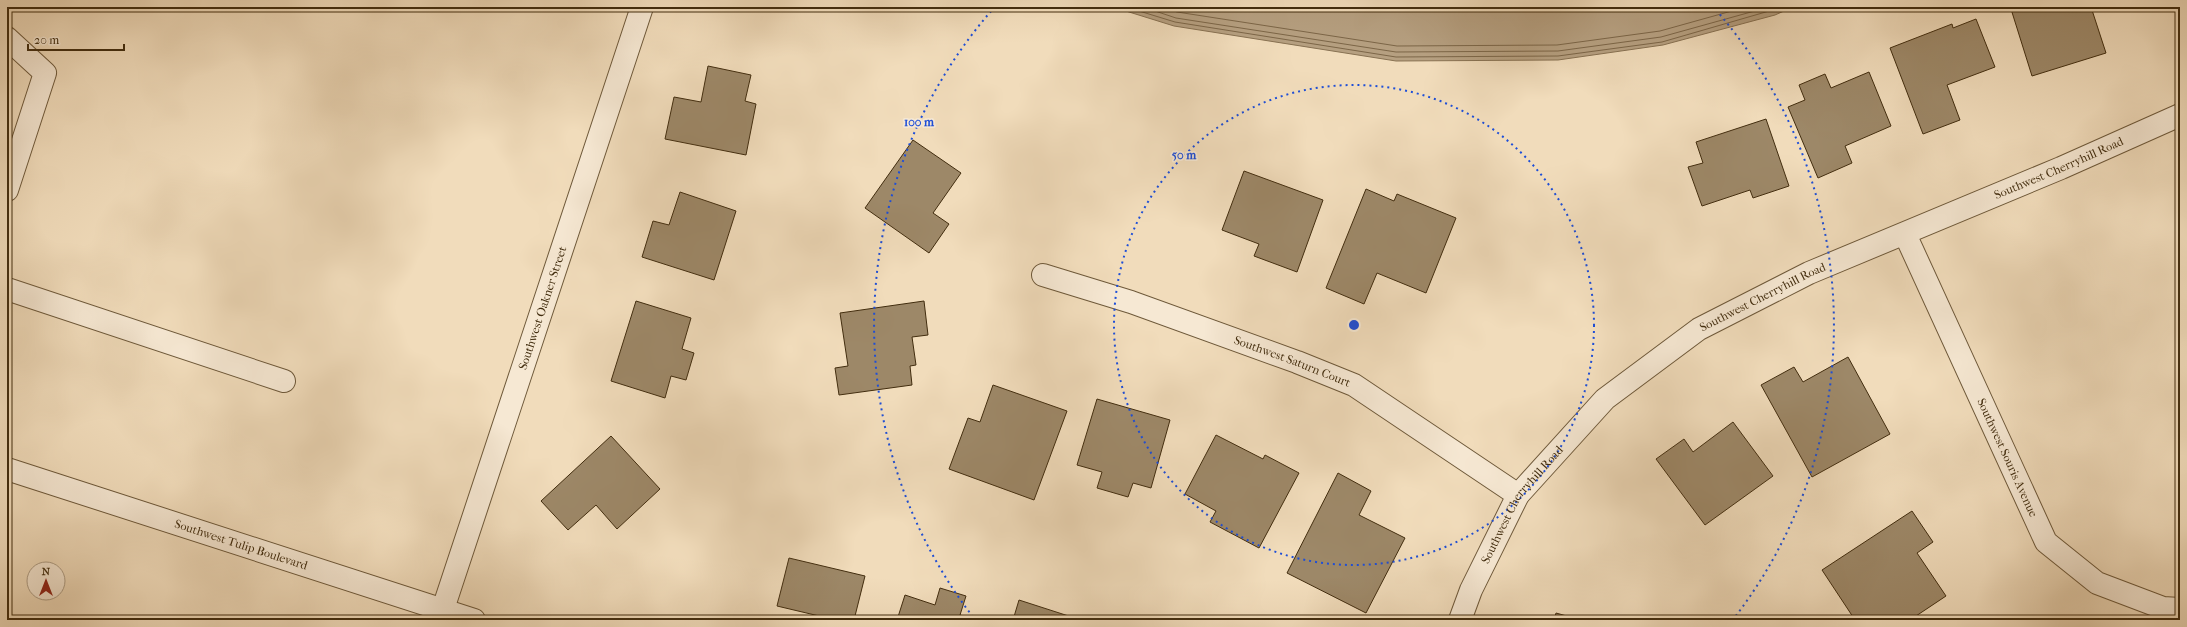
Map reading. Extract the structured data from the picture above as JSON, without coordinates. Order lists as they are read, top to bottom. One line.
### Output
{"streets":{"street":["Southwest Cherryhill Road","Southwest Oakner Street","Southwest Saturn Court","Southwest Souris Avenue","Southwest Tulip Boulevard"]},"crossings":[["Southwest Cherryhill Road","Southwest Saturn Court"],["Southwest Cherryhill Road","Southwest Souris Avenue"],["Southwest Oakner Street","Southwest Tulip Boulevard"]],"scale_bar":"20 m","north":"top","rings":["100 m","50 m"]}
